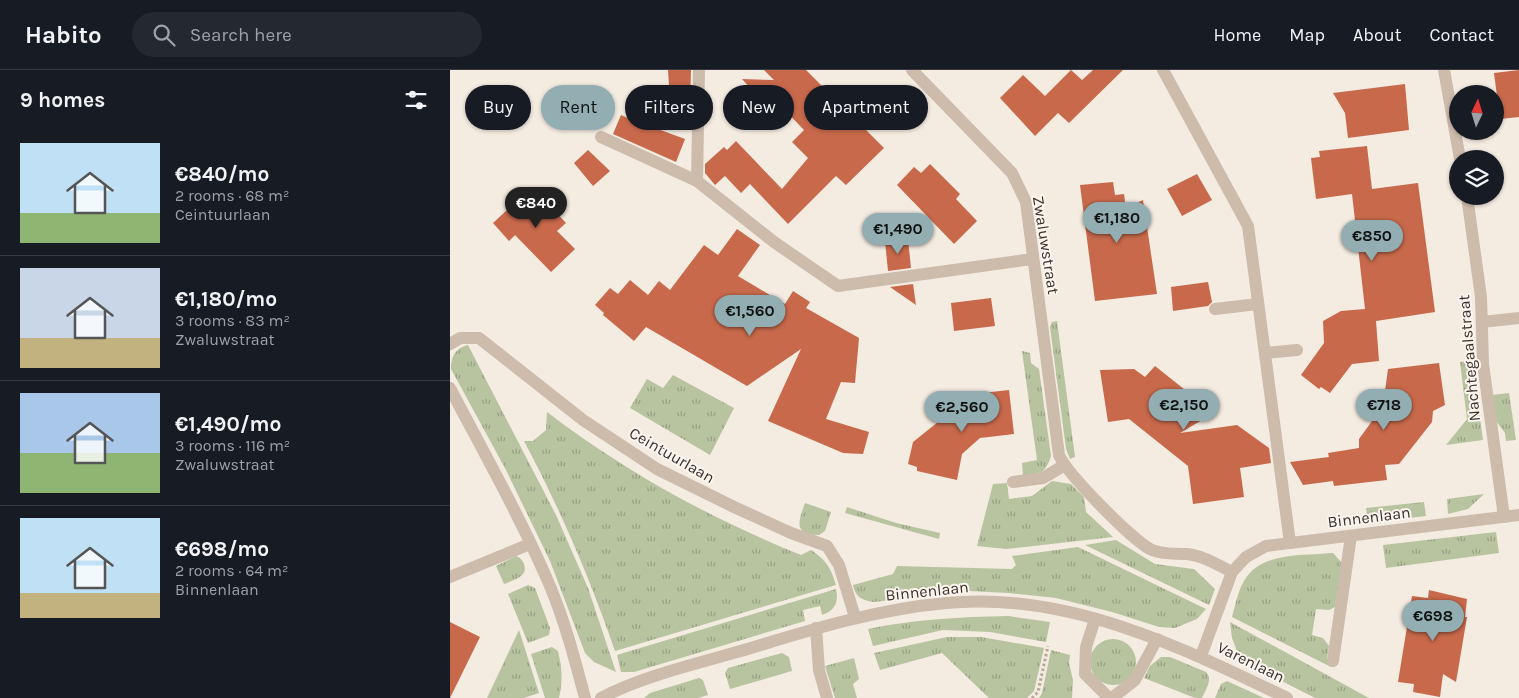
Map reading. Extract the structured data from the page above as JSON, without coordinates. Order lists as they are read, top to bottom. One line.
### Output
{"streets":{"street":["Zwaluwstraat","Nachtegaalstraat","Ceintuurlaan","Binnenlaan","Varenlaan"]},"crossings":[["Nachtegaalstraat","Binnenlaan"],["Ceintuurlaan","Binnenlaan"],["Binnenlaan","Varenlaan"]],"north":"top","page":{"header":"Habito","search":"Search here","nav":["Home","Map","About","Contact"],"heading":"9 homes","chip":["Buy","Rent","Filters","New","Apartment"],"list":[{"name":"€840/mo","note":"2 rooms · 68 m² · Ceintuurlaan"},{"name":"€1,180/mo","note":"3 rooms · 83 m² · Zwaluwstraat"},{"name":"€1,490/mo","note":"3 rooms · 116 m² · Zwaluwstraat"},{"name":"€698/mo","note":"2 rooms · 64 m² · Binnenlaan"}],"price":["€840","€1,180","€1,490","€850","€1,560","€2,150","€718","€2,560","€698"]}}
